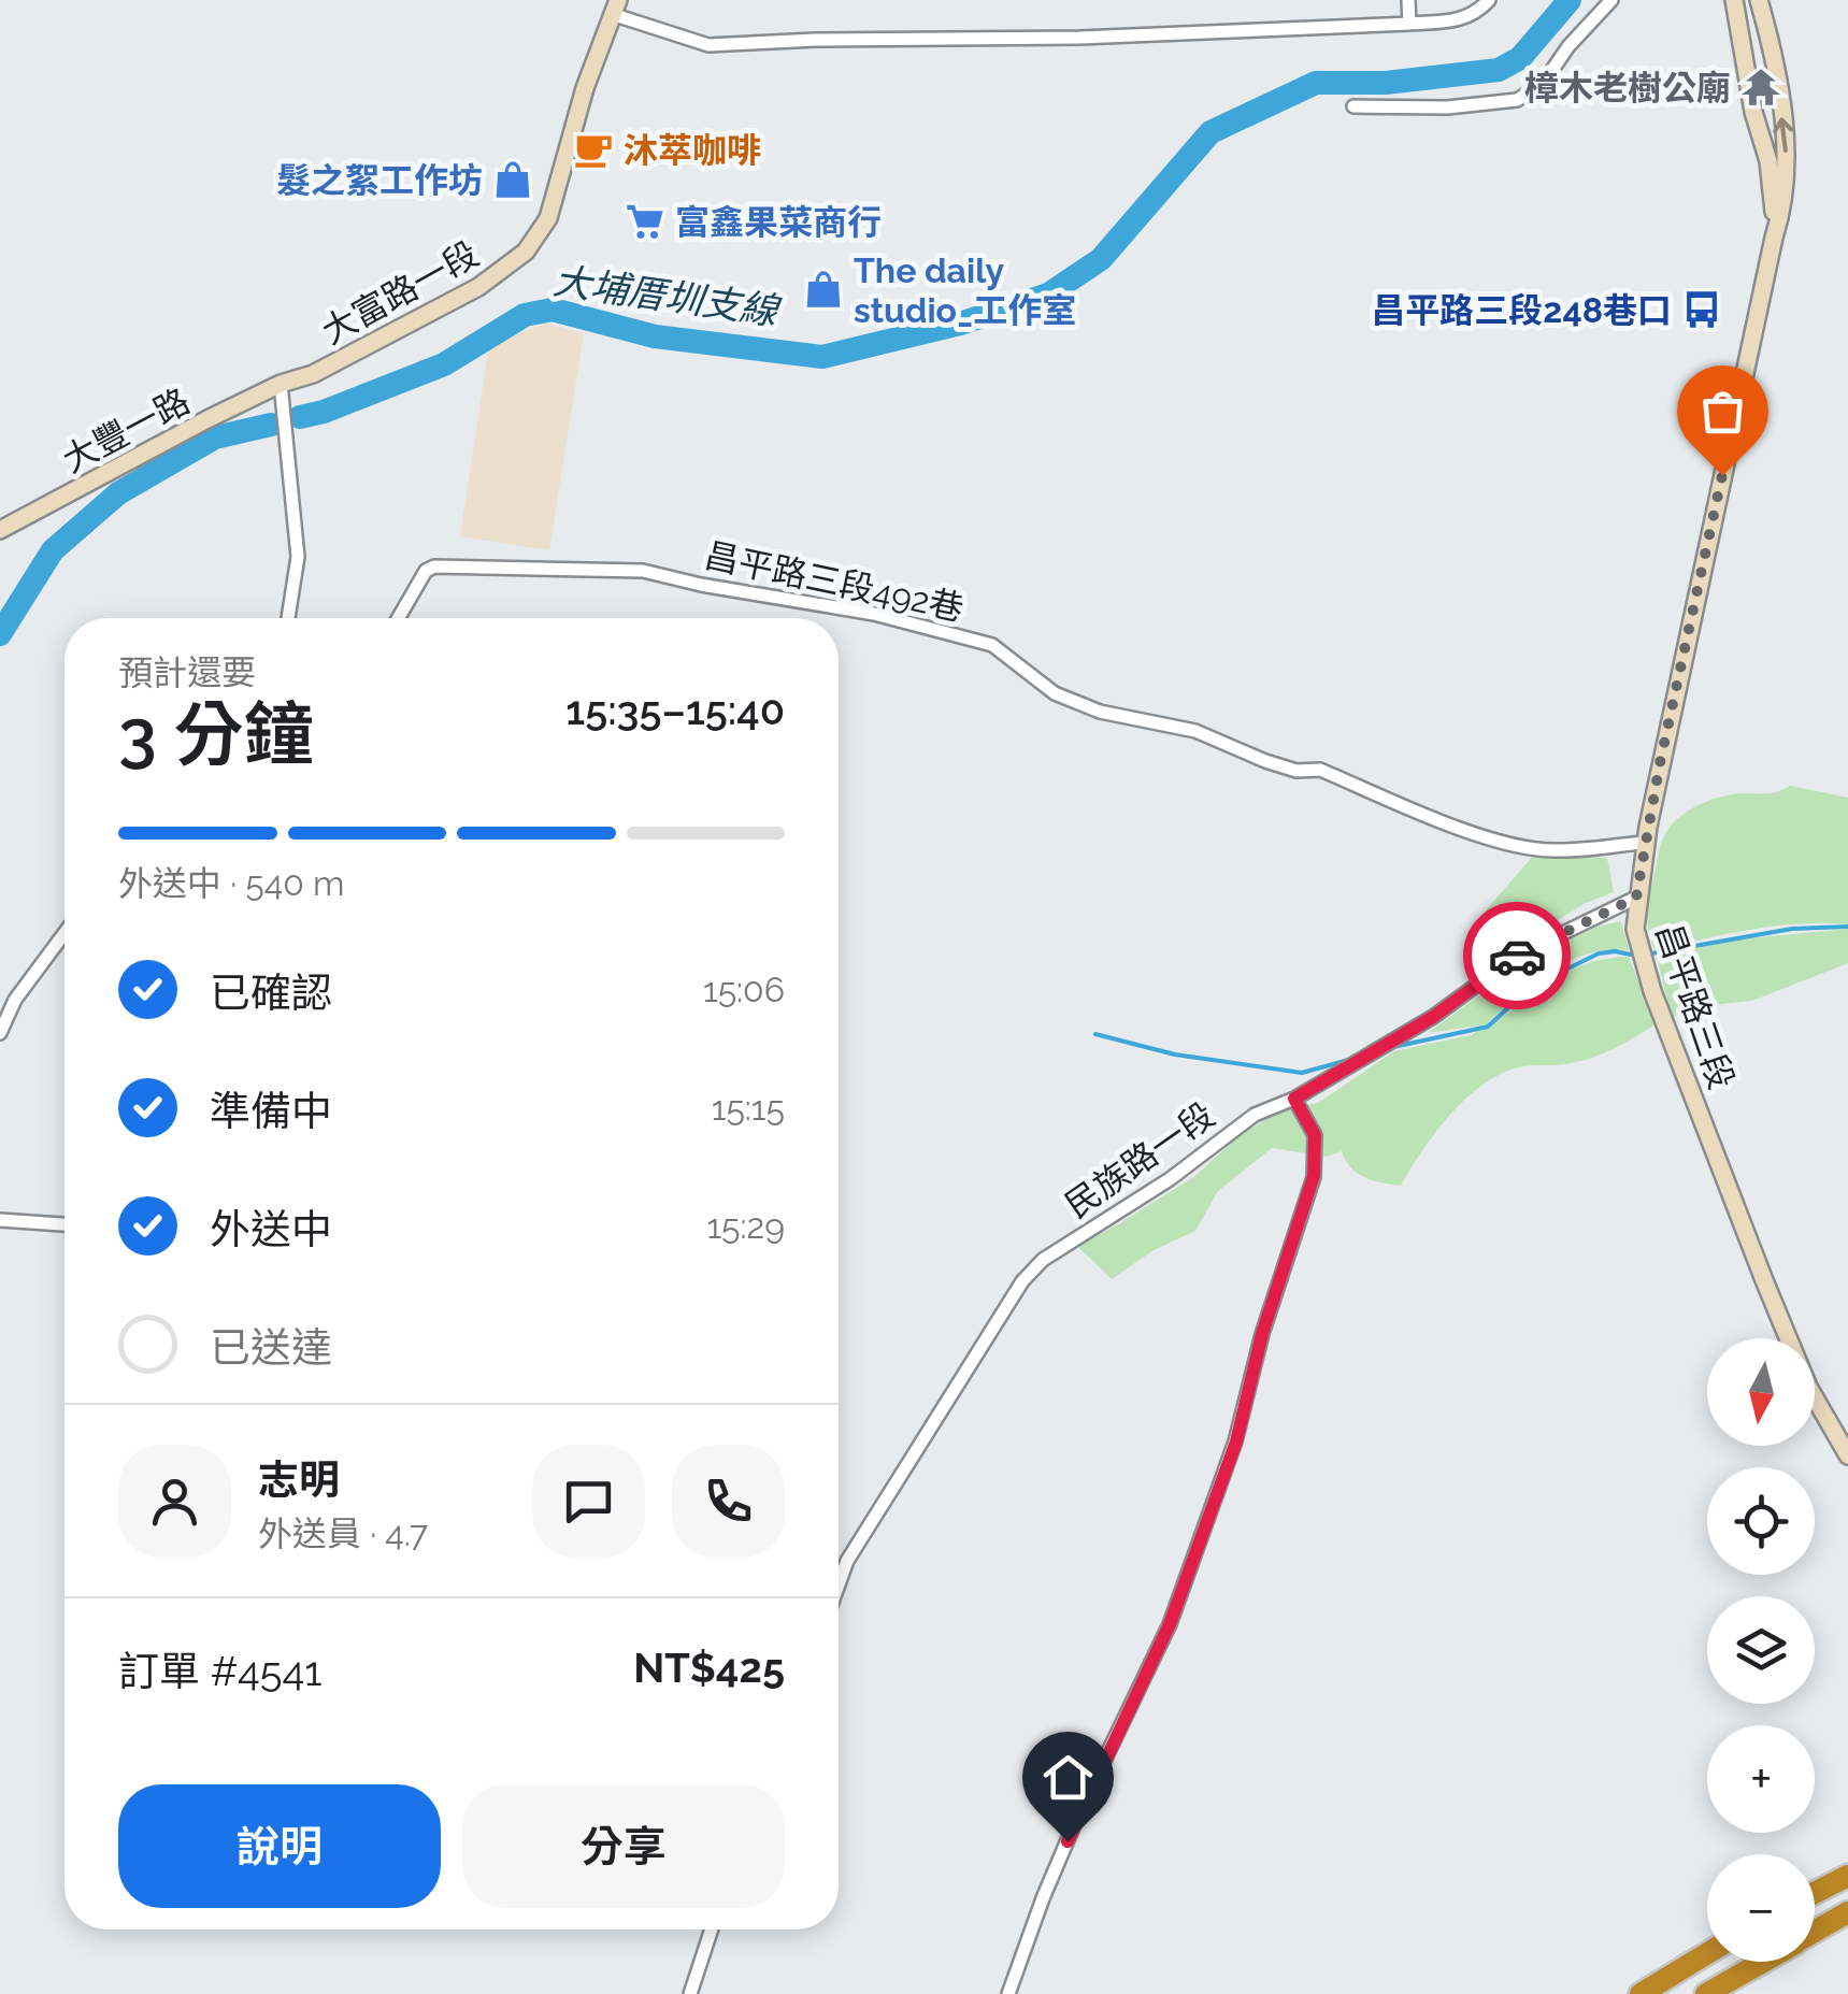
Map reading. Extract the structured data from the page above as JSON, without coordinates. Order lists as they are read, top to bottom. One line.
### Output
{"streets":{"street":["大富路一段","大豐一路","昌平路三段492巷","昌平路三段","民族路一段"]},"crossings":[["大富路一段","大豐一路"],["昌平路三段492巷","昌平路三段"],["昌平路三段","民族路一段"]],"water":["大埔厝圳支線"],"places":{"temple":["樟木老樹公廟"],"cafe":["沐萃咖啡"],"shop":["髮之絮工作坊","The daily studio_工作室"],"supermarket":["富鑫果菜商行"],"bus stop":["昌平路三段248巷口"]},"north":"bottom","page":{"heading":["3 分鐘","預計還要","15:35–15:40"],"panel":["志明","外送員 · 4.7","訂單 #4541","NT$425"],"bar":"外送中 · 540 m","list":[["已確認","15:06"],["準備中","15:15"],["外送中","15:29"],"已送達"],"map_buttons":["+","−"],"buttons":["說明","分享"]}}
